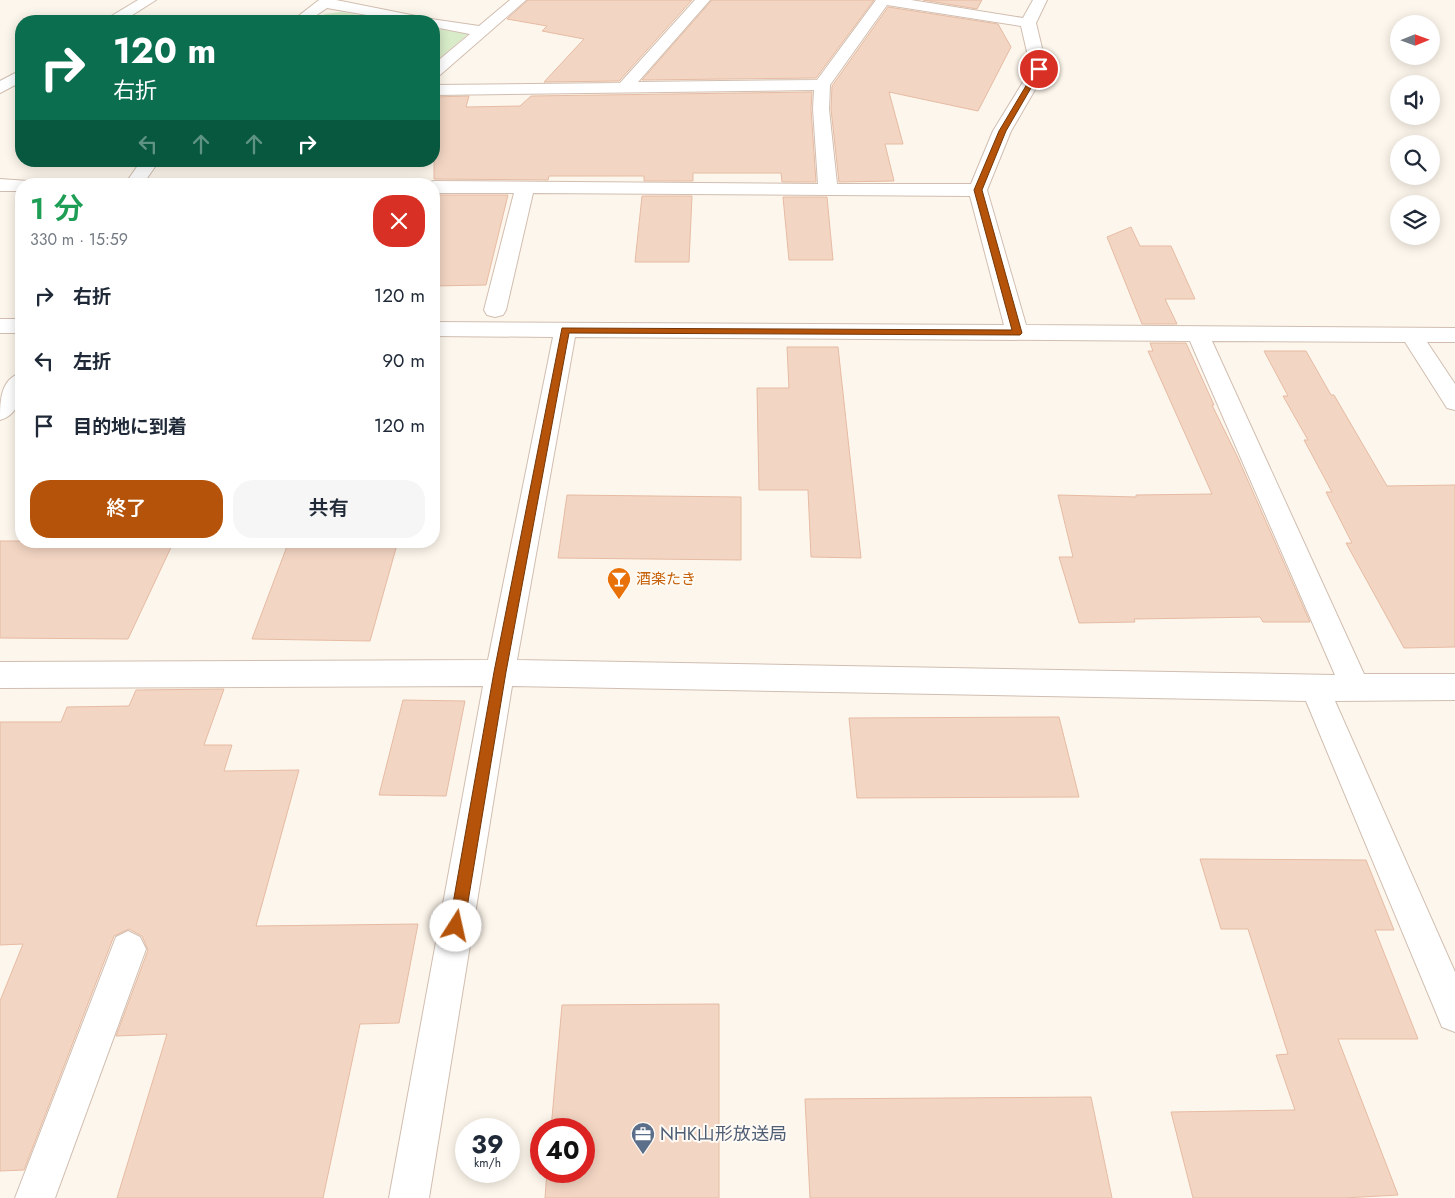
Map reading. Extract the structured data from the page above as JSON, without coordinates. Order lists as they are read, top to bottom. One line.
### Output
{"places":{"bar":["酒楽たき"],"office":["NHK山形放送局"]},"north":"right","page":{"turn":["120 m","右折"],"heading":["1 分","330 m · 15:59"],"list":[{"name":"右折","value":"120 m"},{"name":"左折","value":"90 m"},{"name":"目的地に到着","value":"120 m"}],"buttons":["終了","共有"],"speed":"39 km/h","limit":"40"}}
